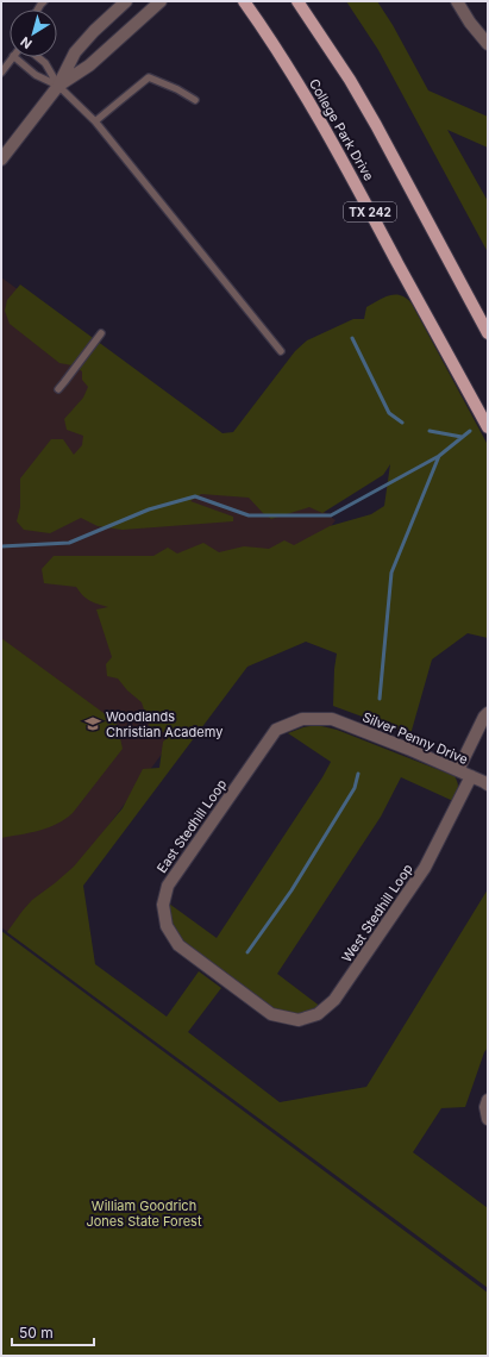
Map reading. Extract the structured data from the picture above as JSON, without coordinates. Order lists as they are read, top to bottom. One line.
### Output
{"streets":{"main road":["College Park Drive","TX 242"],"street":["Silver Penny Drive","East Stedhill Loop","West Stedhill Loop"]},"crossings":[["Silver Penny Drive","East Stedhill Loop"],["Silver Penny Drive","West Stedhill Loop"],["East Stedhill Loop","West Stedhill Loop"]],"parks":["William Goodrich Jones State Forest"],"places":{"school or university":["Woodlands Christian Academy"]},"scale_bar":"50 m","north":"bottom left"}
